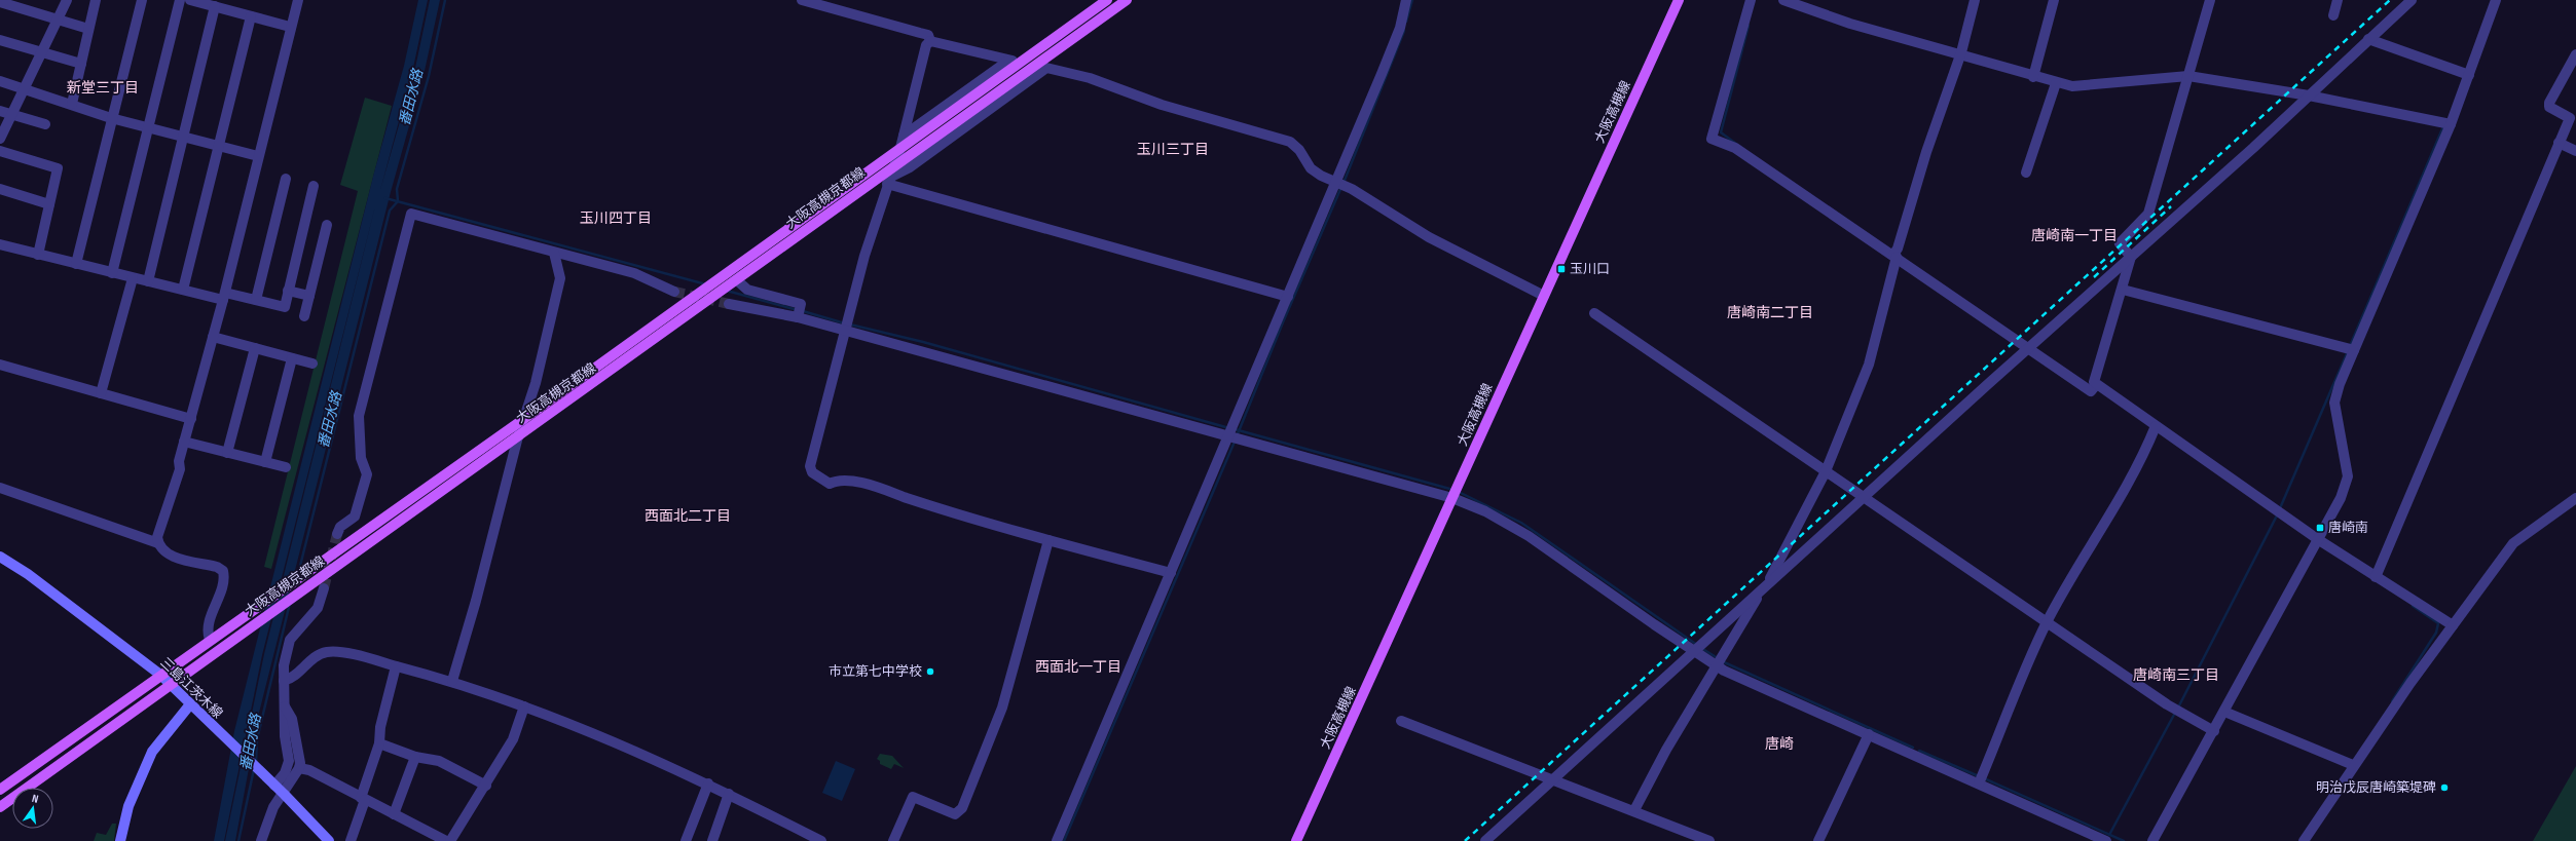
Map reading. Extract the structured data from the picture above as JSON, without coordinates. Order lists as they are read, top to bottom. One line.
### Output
{"streets":{"main road":["大阪高槻線","大阪高槻京都線","三島江茨木線"]},"crossings":[["大阪高槻京都線","三島江茨木線"]],"districts":["新堂三丁目","玉川三丁目","玉川四丁目","唐崎南一丁目","唐崎南二丁目","西面北二丁目","西面北一丁目","唐崎南三丁目","唐崎"],"water":["番田水路"],"places":{"transit":["玉川口","唐崎南"],"other":["市立第七中学校","明治戊辰唐崎築堤碑"]},"north":"top"}
